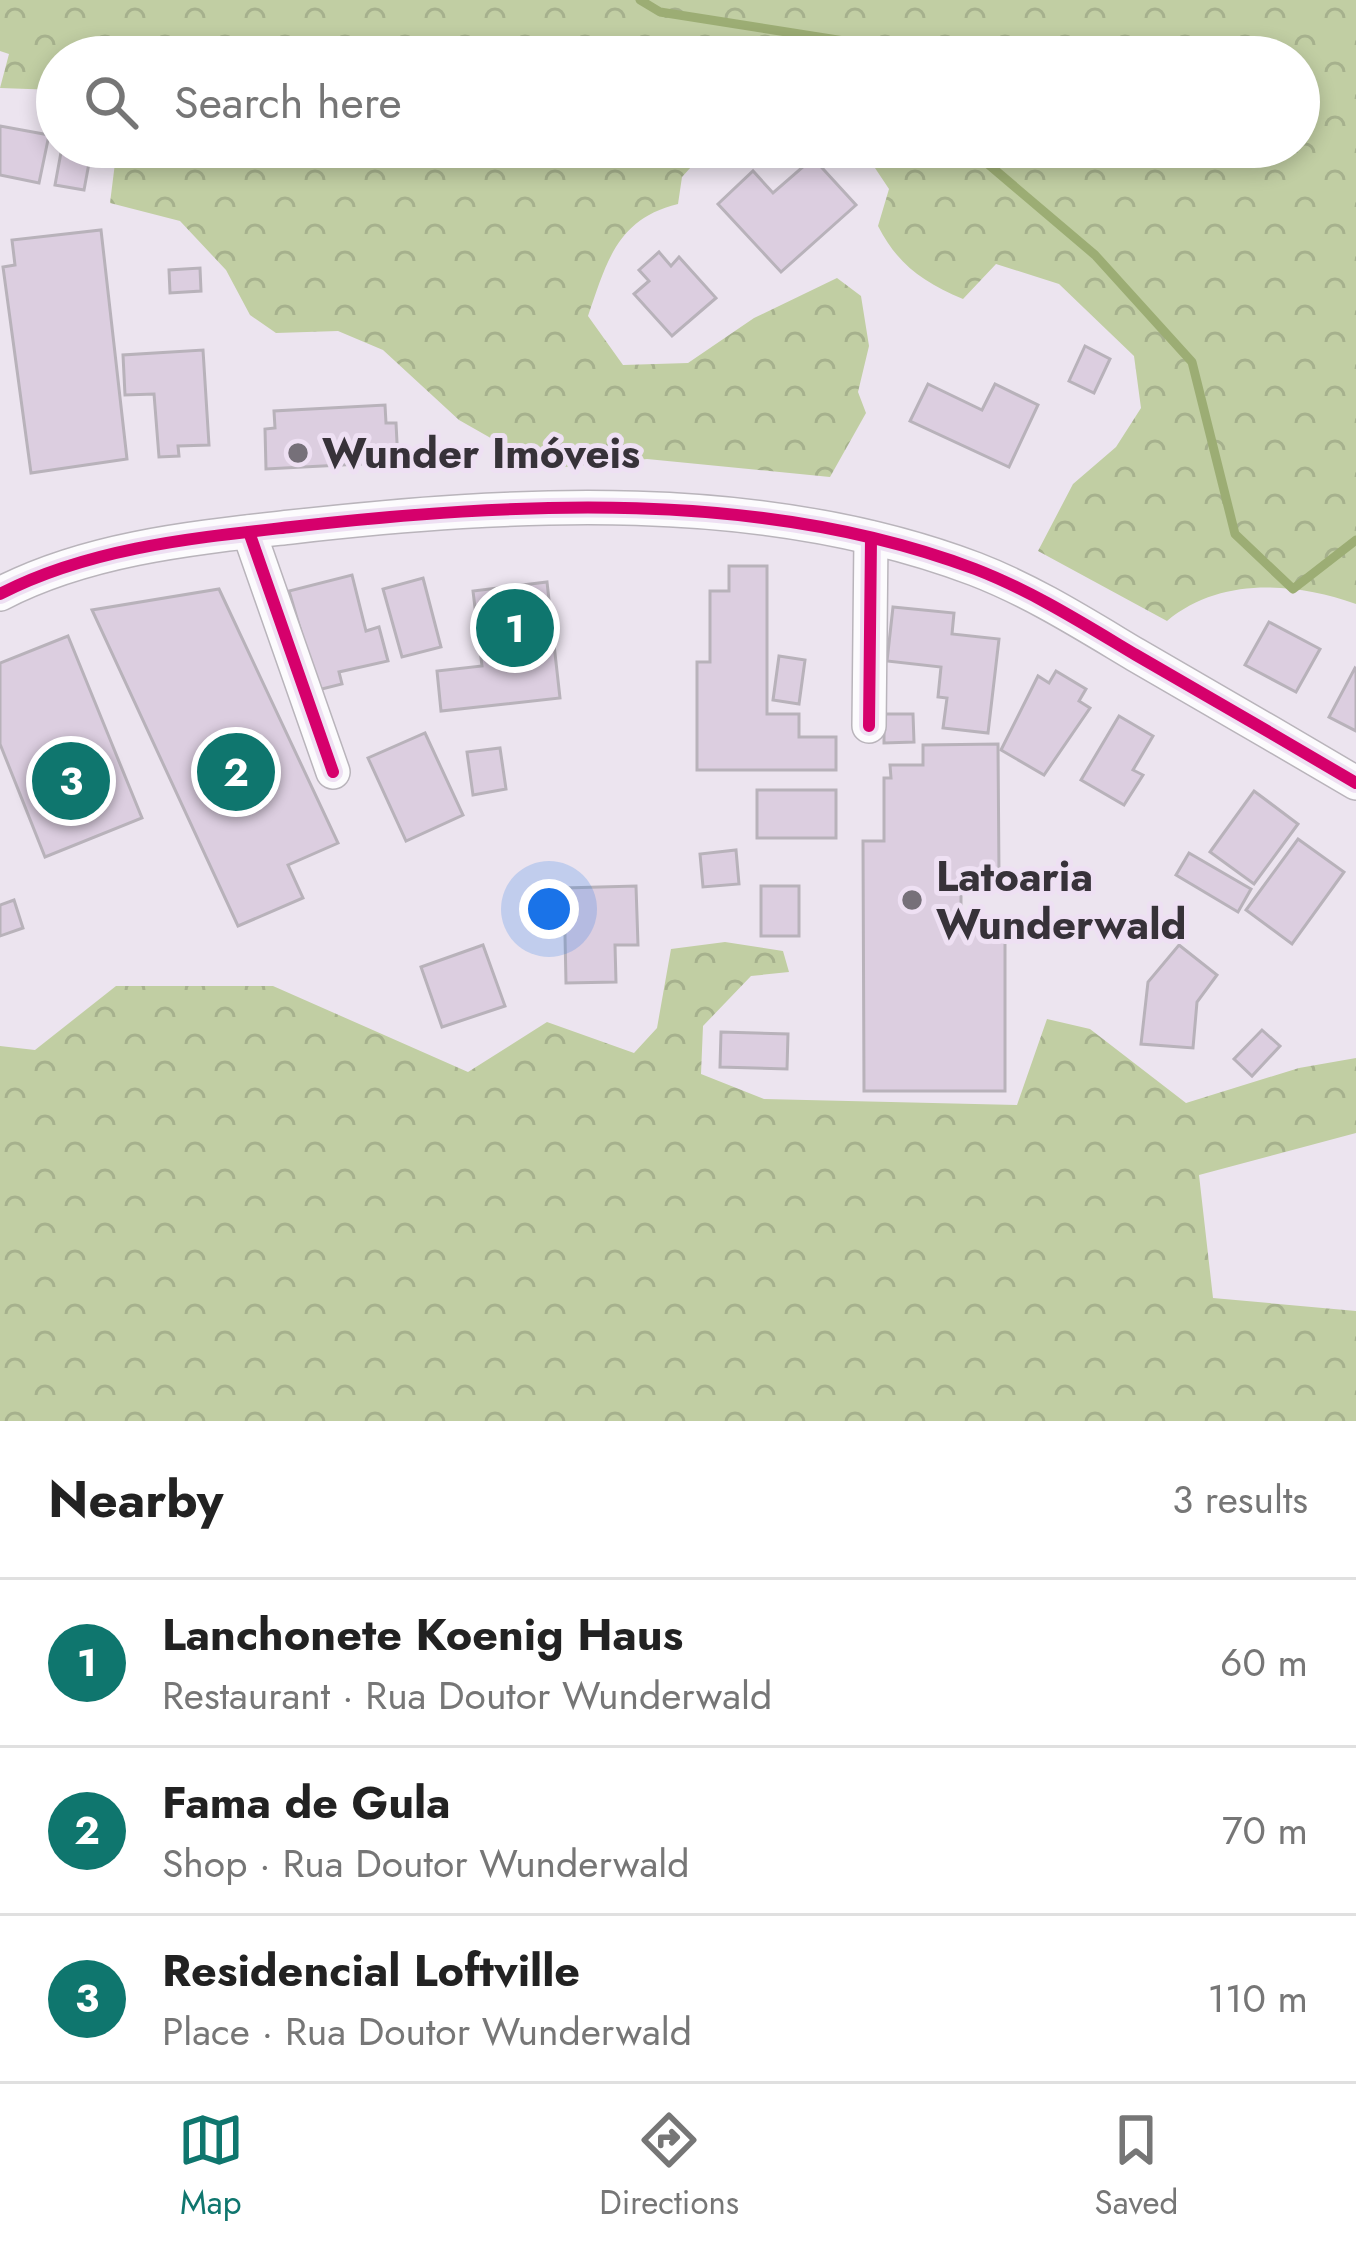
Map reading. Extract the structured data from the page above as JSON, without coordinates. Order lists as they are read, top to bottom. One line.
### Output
{"places":["Wunder Imóveis","Latoaria Wunderwald"],"page":{"search":"Search here","pins":["1","2","3"],"heading":["Nearby","3 results"],"list":[{"mark":"1","name":"Lanchonete Koenig Haus","note":"Restaurant · Rua Doutor Wunderwald","value":"60 m"},{"mark":"2","name":"Fama de Gula","note":"Shop · Rua Doutor Wunderwald","value":"70 m"},{"mark":"3","name":"Residencial Loftville","note":"Place · Rua Doutor Wunderwald","value":"110 m"}],"nav":["Map","Directions","Saved"]}}
